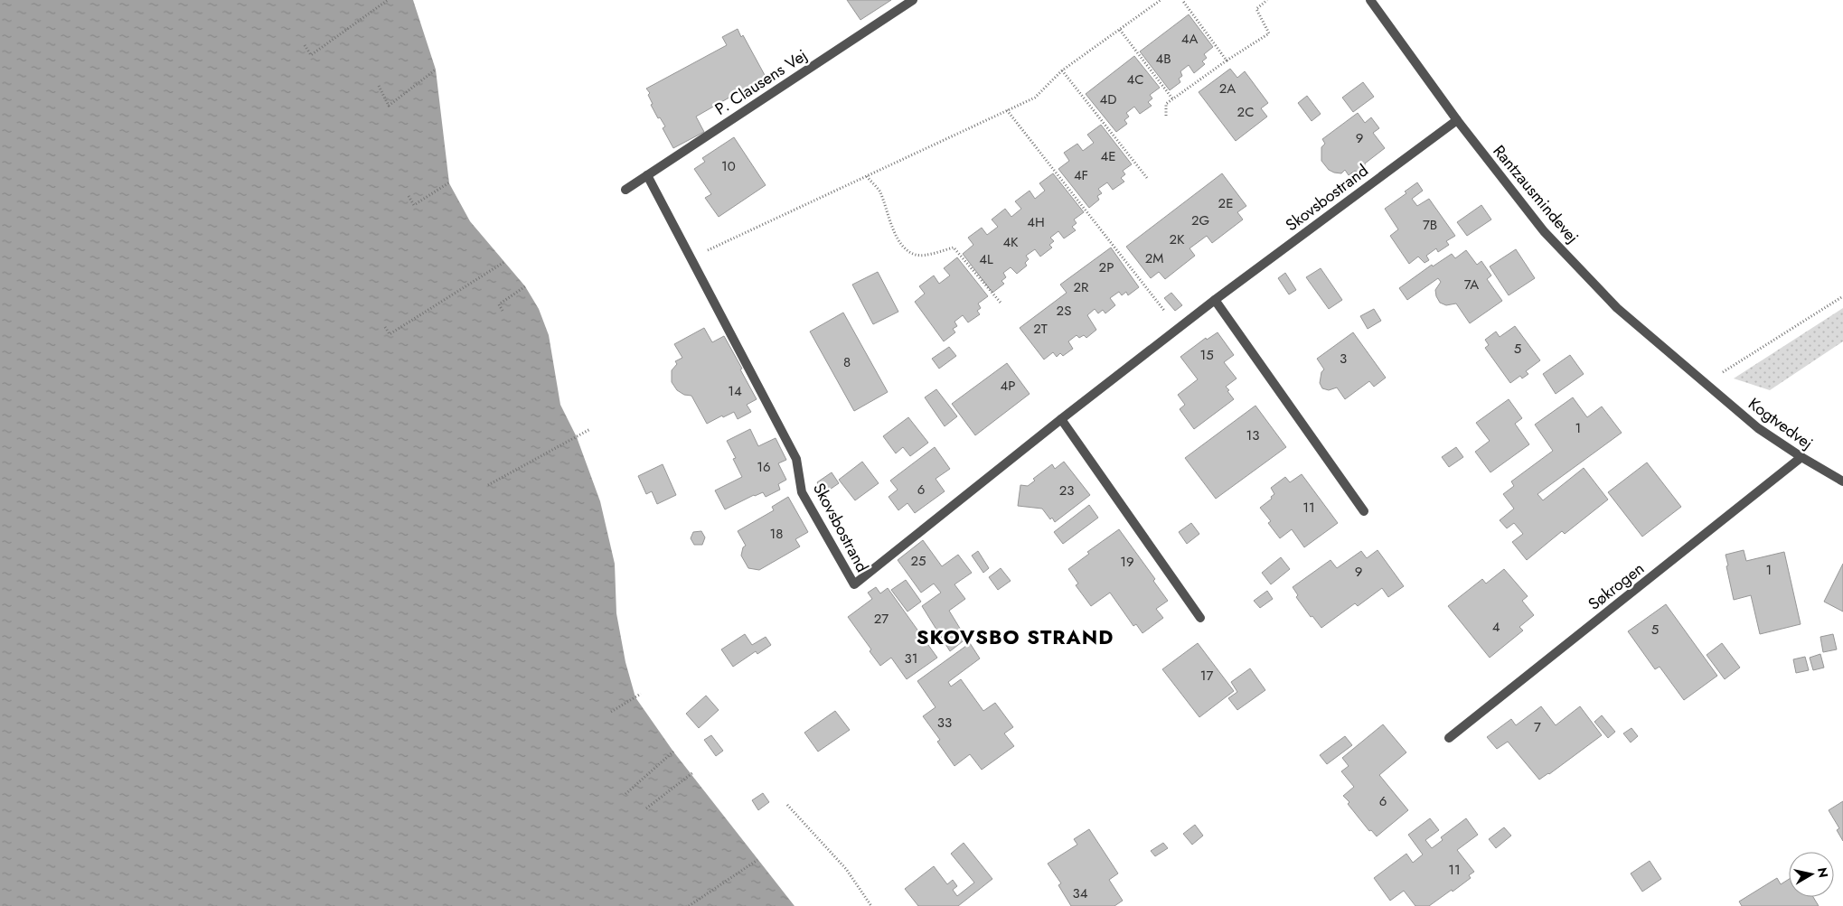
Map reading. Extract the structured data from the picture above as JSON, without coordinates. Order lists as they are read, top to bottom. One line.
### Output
{"streets":{"street":["P. Clausens Vej","Rantzausmindevej","Skovsbostrand","Kogtvedvej","Søkrogen"]},"crossings":[["P. Clausens Vej","Skovsbostrand"],["Rantzausmindevej","Skovsbostrand"],["Rantzausmindevej","Kogtvedvej"],["Kogtvedvej","Søkrogen"]],"districts":["SKOVSBO STRAND"],"house_numbers":["4A","4B","4C","2A","4D","2C","9","4E","10","4F","2E","2G","4H","7B","2K","4K","2M","4L","2P","7A","2R","2S","2T","5","15","3","8","4P","14","1","13","16","6","23","11","18","25","19","1","9","27","4","5","31","17","33","7","6","11","34"],"north":"right"}
